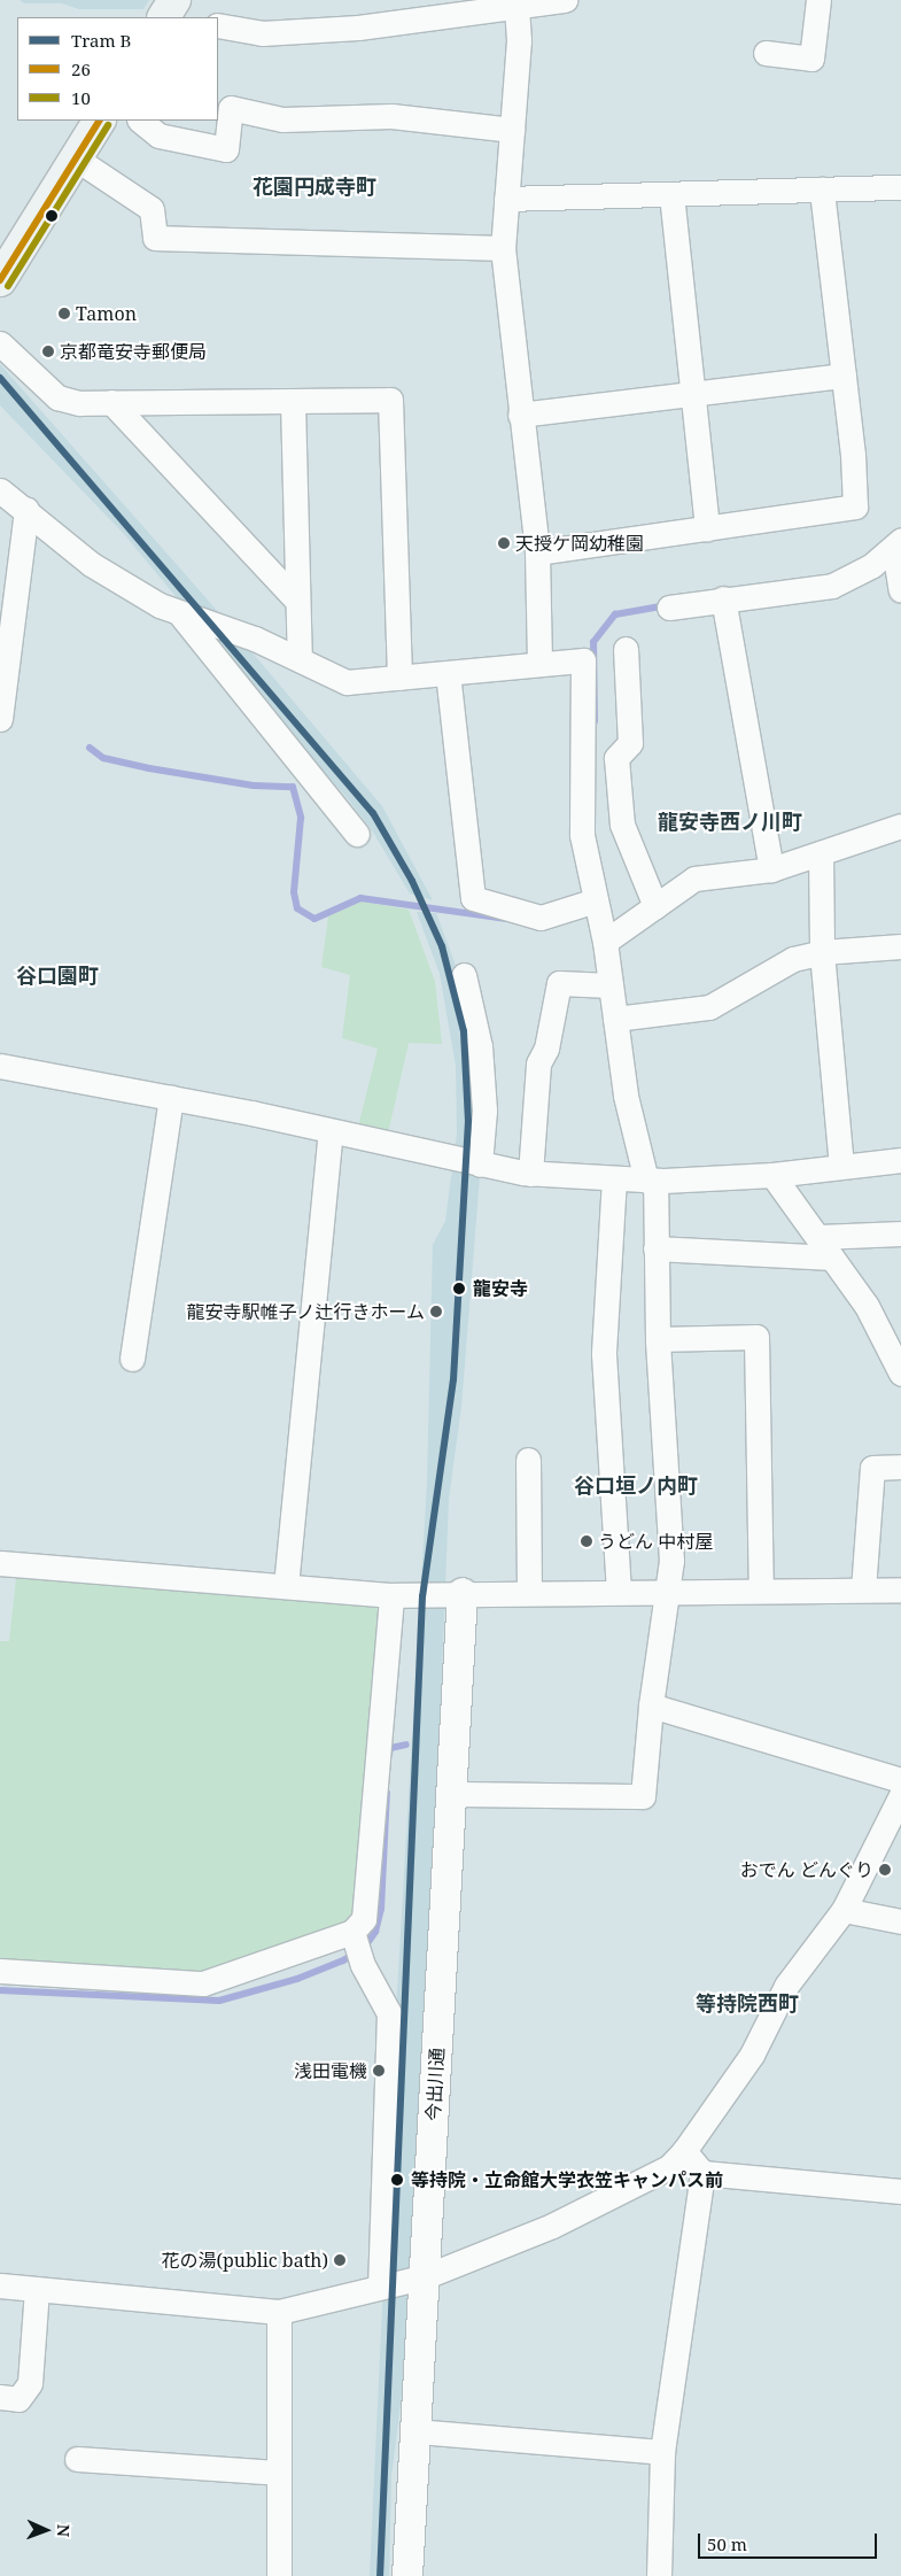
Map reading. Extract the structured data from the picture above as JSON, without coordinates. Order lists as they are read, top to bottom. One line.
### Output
{"streets":{"street":["今出川通"]},"districts":["花園円成寺町","龍安寺西ノ川町","谷口園町","谷口垣ノ内町","等持院西町"],"places":["Tamon","京都竜安寺郵便局","天授ケ岡幼稚園","龍安寺","龍安寺駅帷子ノ辻行きホーム","うどん 中村屋","おでん どんぐり","浅田電機","等持院・立命館大学衣笠キャンパス前","花の湯(public bath)"],"lines":["transit line 26","transit line 10","tram line B"],"legend":["Tram B","26","10"],"scale_bar":"50 m","north":"right"}
